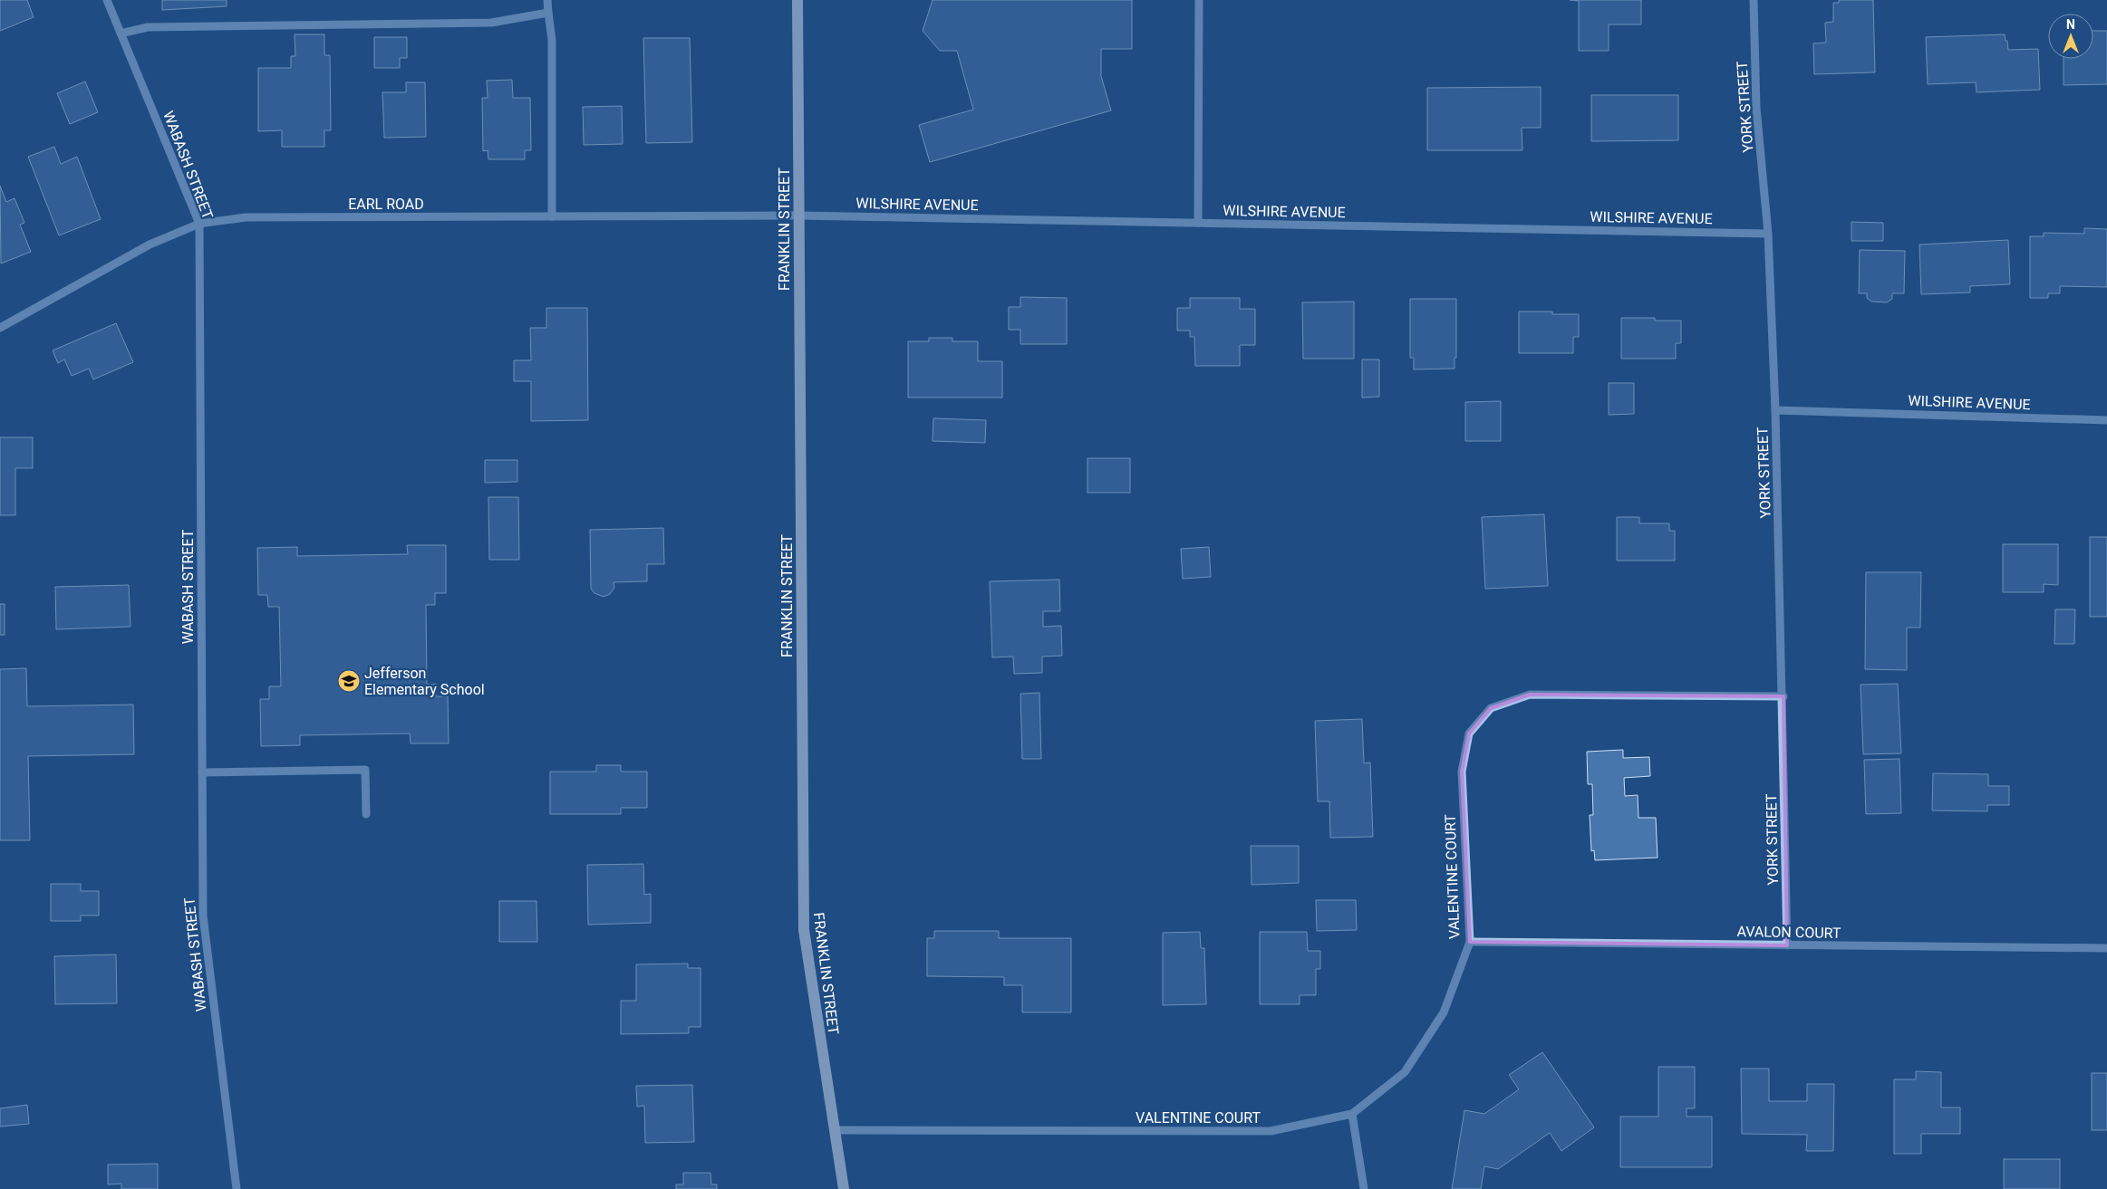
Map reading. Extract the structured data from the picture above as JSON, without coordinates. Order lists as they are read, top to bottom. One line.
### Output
{"streets":{"main road":["FRANKLIN STREET"],"street":["YORK STREET","WABASH STREET","EARL ROAD","WILSHIRE AVENUE","VALENTINE COURT","AVALON COURT"]},"crossings":[["YORK STREET","WILSHIRE AVENUE"],["YORK STREET","VALENTINE COURT"],["YORK STREET","AVALON COURT"],["WABASH STREET","EARL ROAD"],["EARL ROAD","WILSHIRE AVENUE"],["EARL ROAD","FRANKLIN STREET"],["WILSHIRE AVENUE","FRANKLIN STREET"],["FRANKLIN STREET","VALENTINE COURT"],["VALENTINE COURT","AVALON COURT"]],"places":{"school or university":["Jefferson Elementary School"]},"north":"top"}
